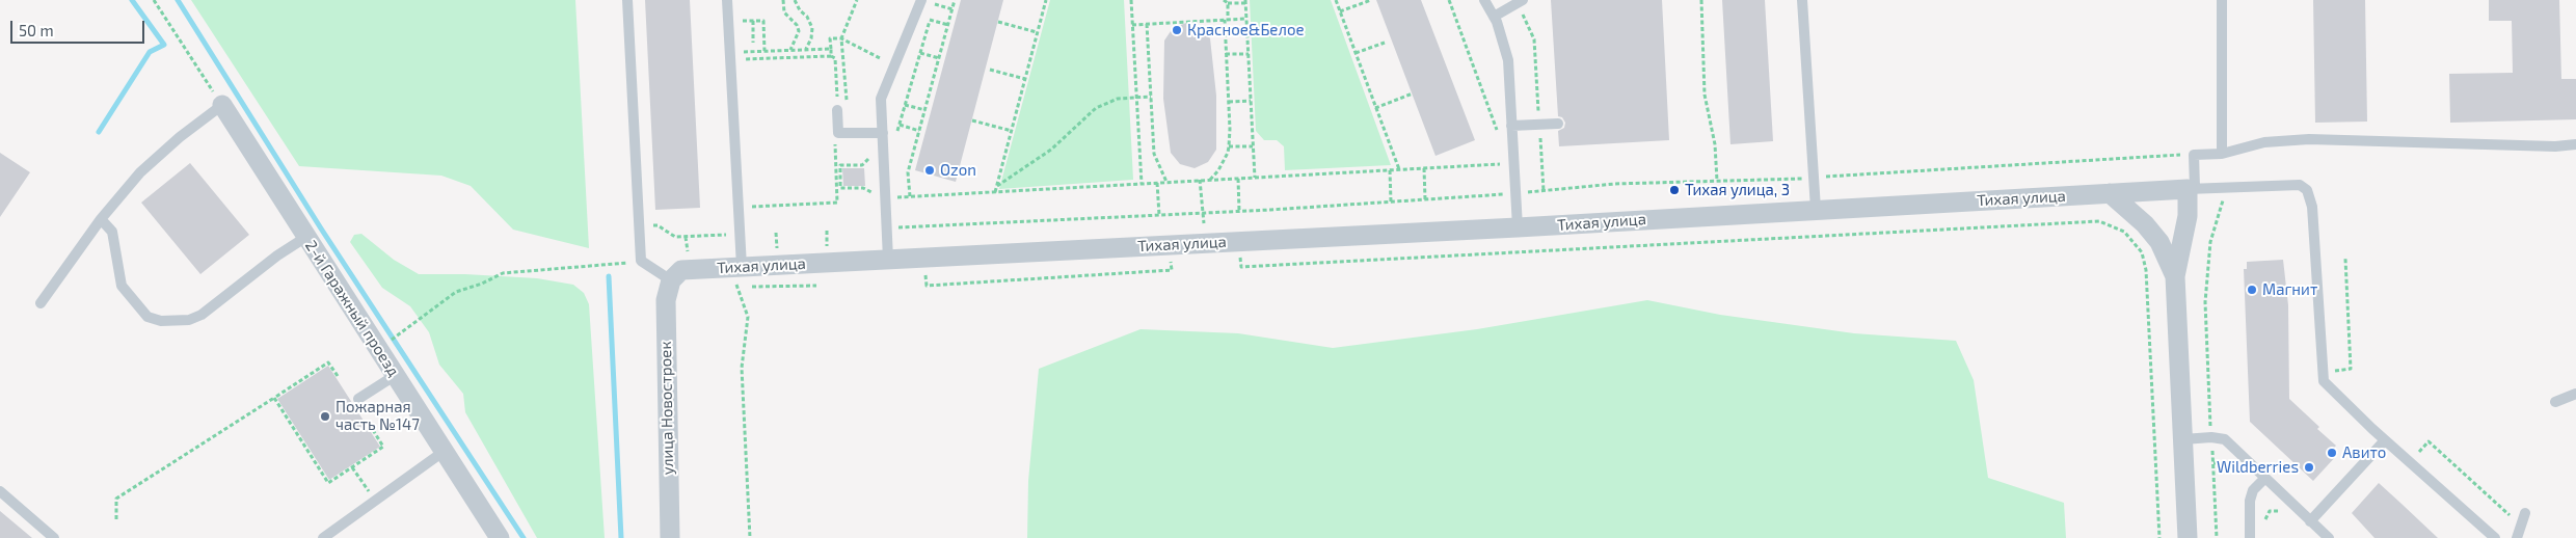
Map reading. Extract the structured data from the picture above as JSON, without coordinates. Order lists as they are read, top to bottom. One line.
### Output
{"streets":{"street":["Тихая улица","2-й Гаражный проезд","улица Новостроек"]},"crossings":[["Тихая улица","улица Новостроек"]],"places":["Красное&Белое","Ozon","Тихая улица, 3","Магнит","Пожарная часть №147","Авито","Wildberries"],"scale_bar":"50 m"}
